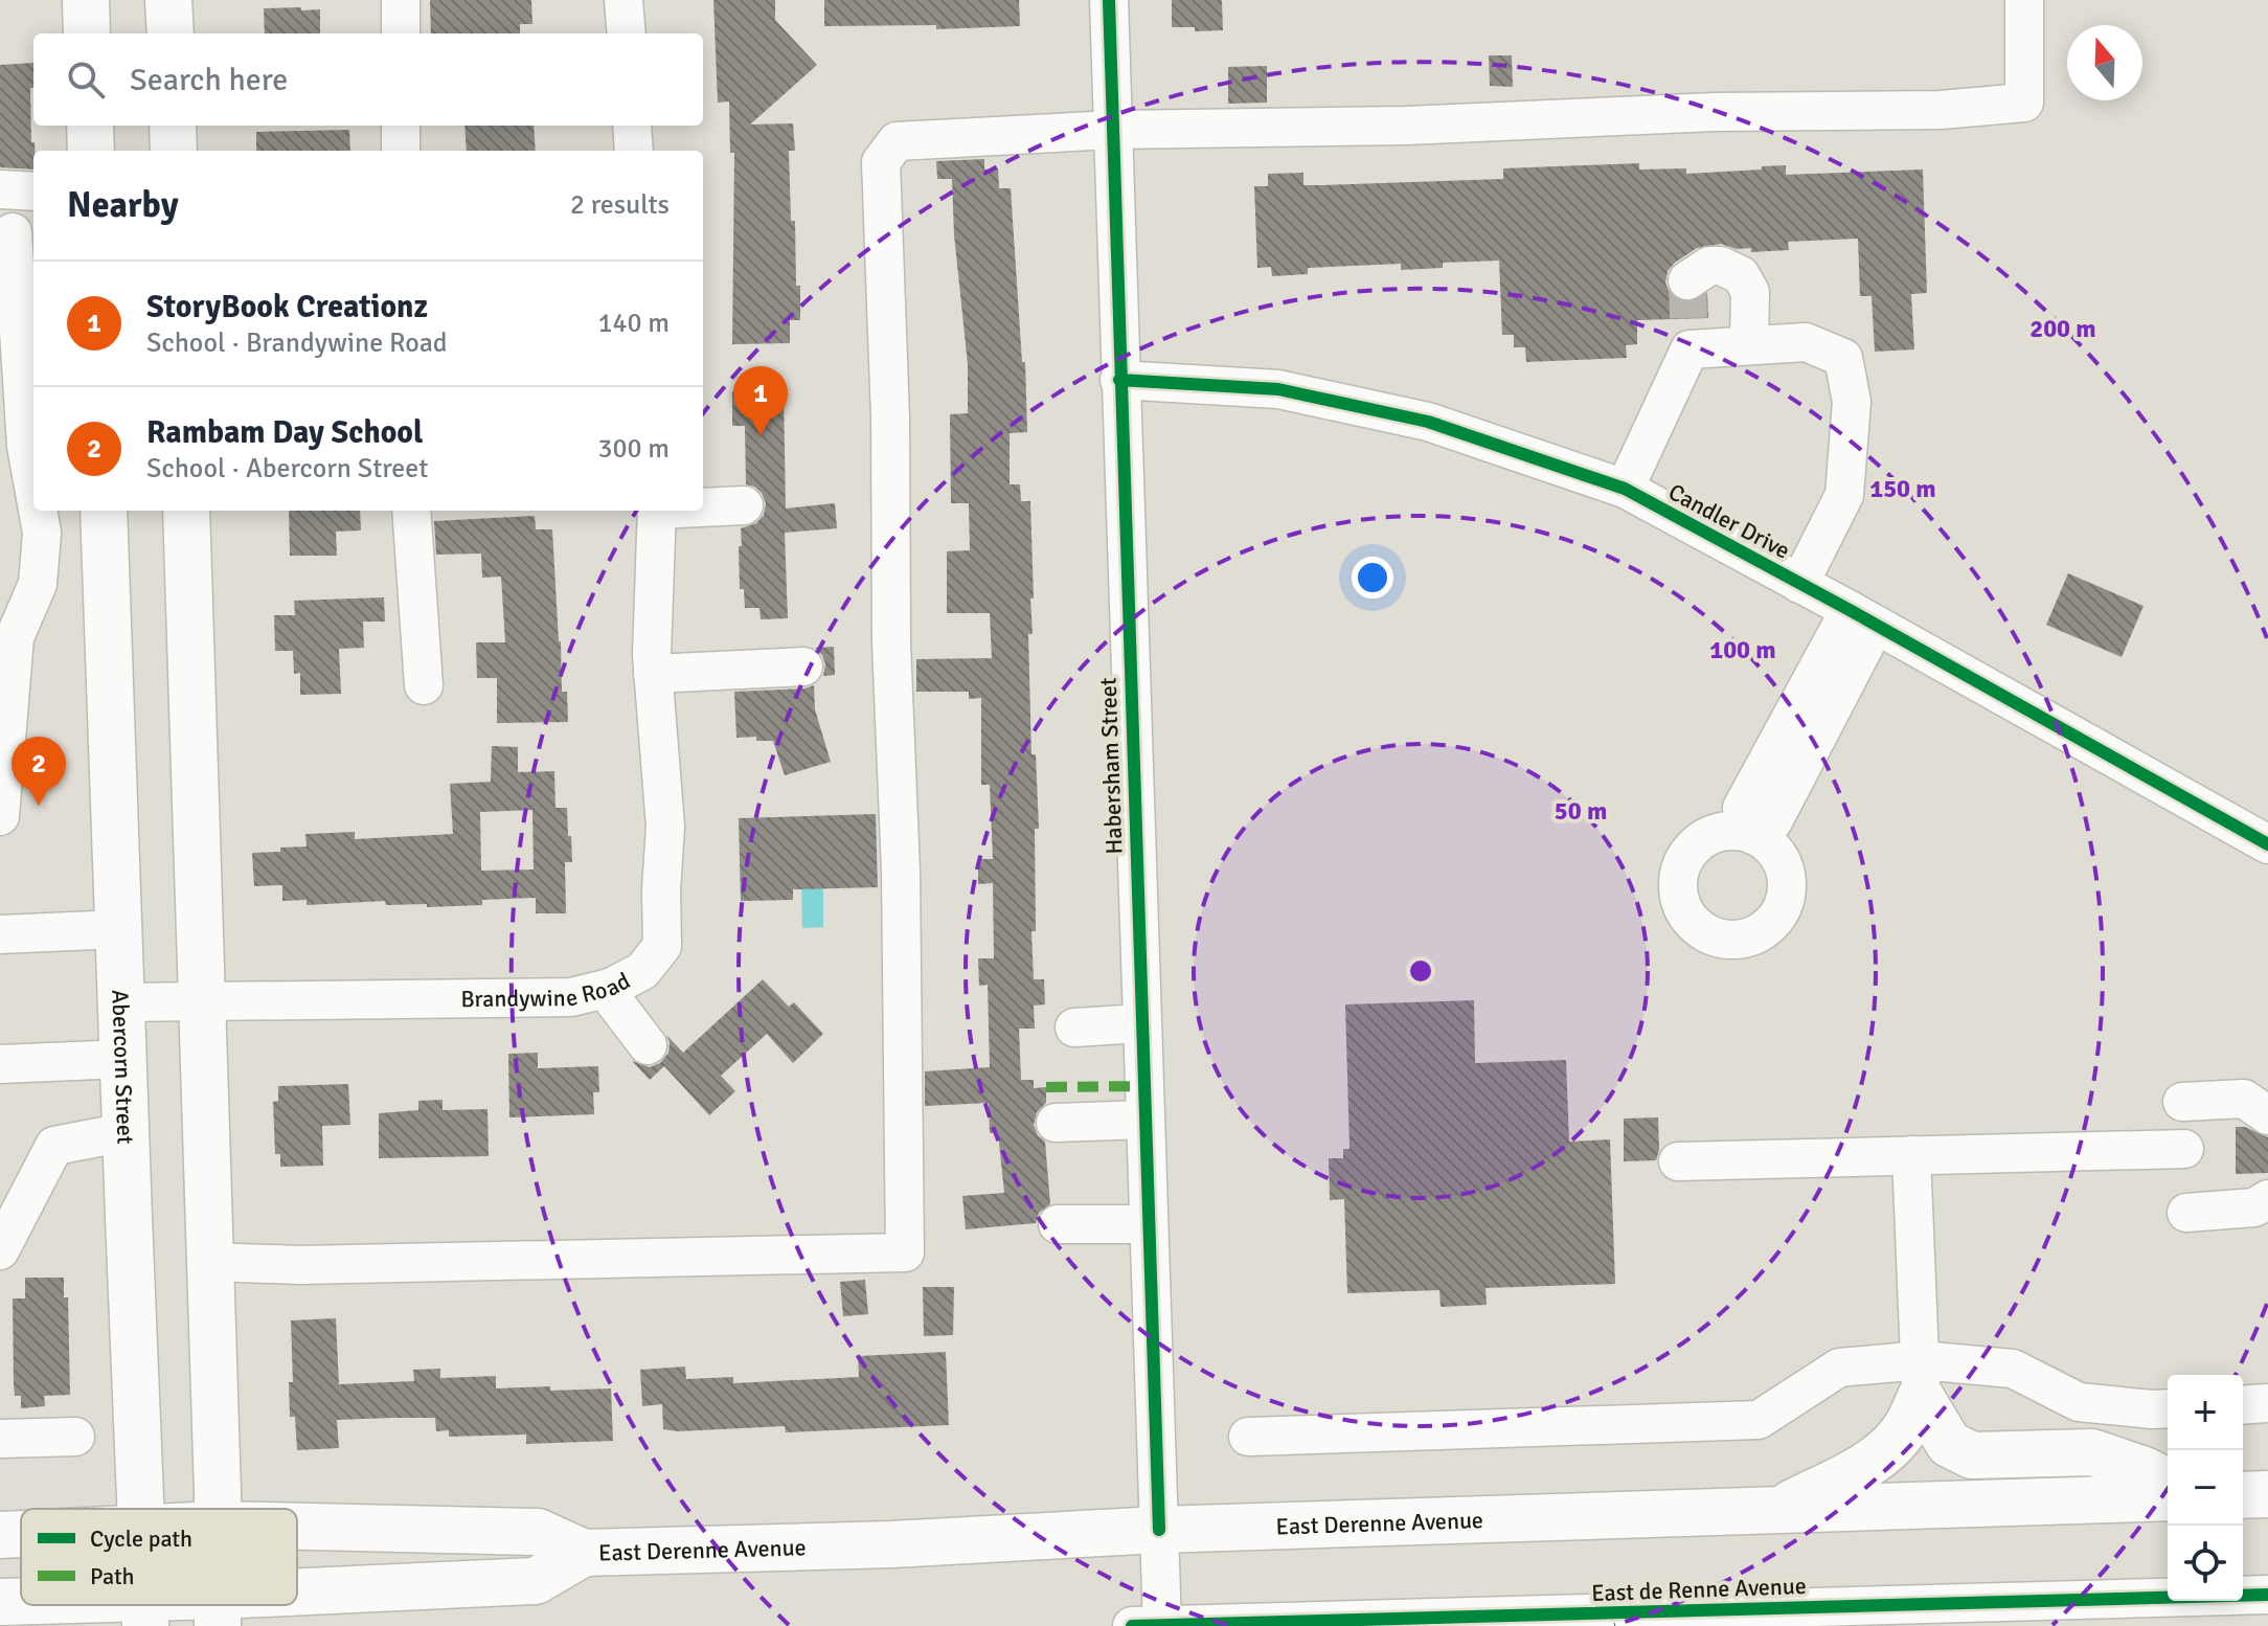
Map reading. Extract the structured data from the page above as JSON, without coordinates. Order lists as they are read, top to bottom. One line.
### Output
{"streets":{"main road":["Abercorn Street","East Derenne Avenue"],"street":["Candler Drive","Habersham Street","Brandywine Road","East de Renne Avenue"]},"crossings":[["Candler Drive","Habersham Street"],["Habersham Street","East Derenne Avenue"],["Habersham Street","East de Renne Avenue"],["Brandywine Road","Abercorn Street"]],"legend":["Cycle path","Path"],"north":"top","page":{"search":"Search here","heading":["Nearby","2 results"],"list":[{"mark":"1","name":"StoryBook Creationz","note":"School · Brandywine Road","value":"140 m"},{"mark":"2","name":"Rambam Day School","note":"School · Abercorn Street","value":"300 m"}],"pins":["1","2"],"map_buttons":["+","−"]},"rings":["200 m","150 m","100 m","50 m"]}
